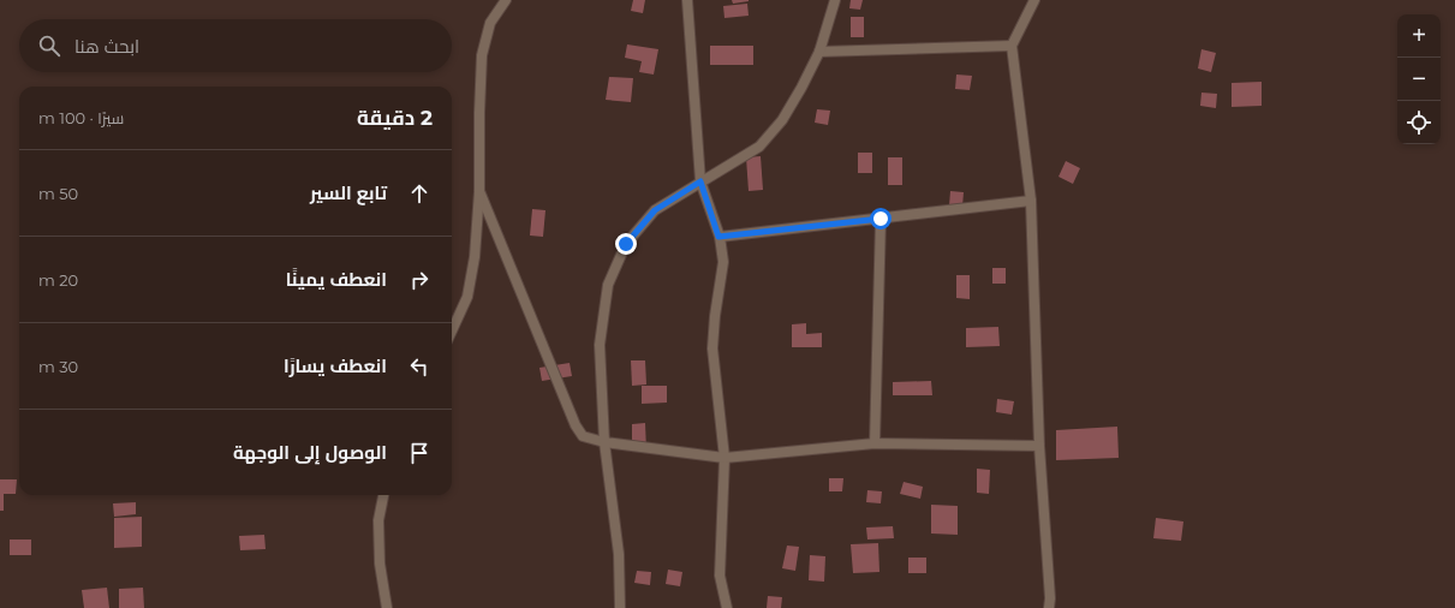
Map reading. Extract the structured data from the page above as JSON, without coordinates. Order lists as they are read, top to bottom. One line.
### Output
{"page":{"map_buttons":["+","−"],"search":"ابحث هنا","heading":["2 دقيقة","سيرًا · 100 m"],"list":[["تابع السير","50 m"],["انعطف يمينًا","20 m"],["انعطف يسارًا","30 m"],"الوصول إلى الوجهة"]}}
